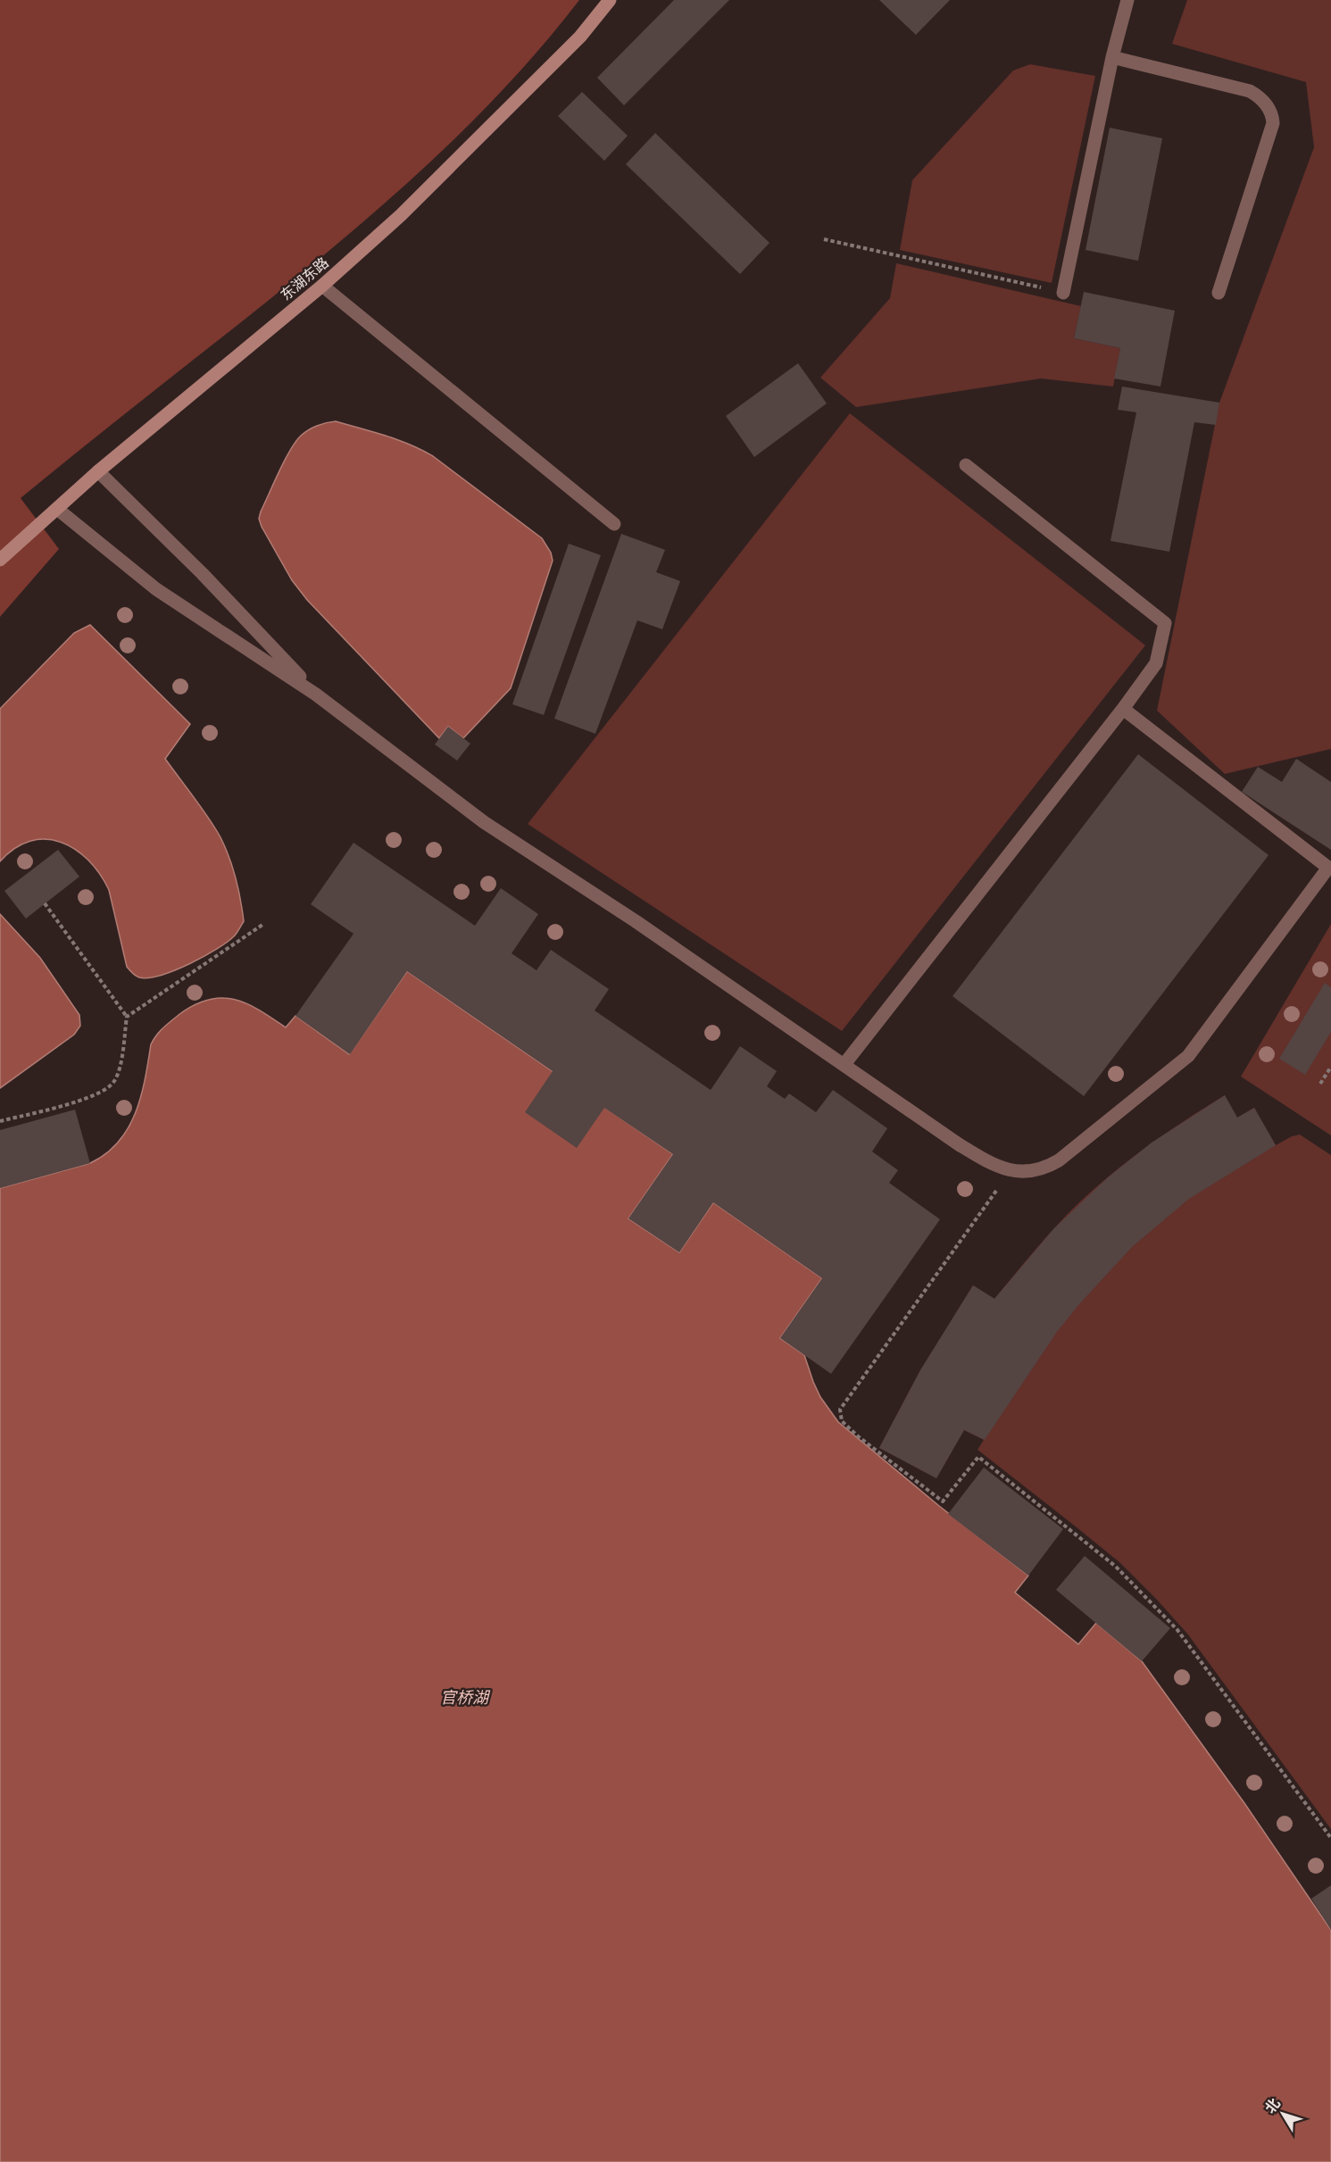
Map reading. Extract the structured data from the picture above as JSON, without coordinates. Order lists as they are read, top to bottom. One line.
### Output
{"streets":{"street":["东湖东路"]},"water":["官桥湖"],"north":"top left"}
